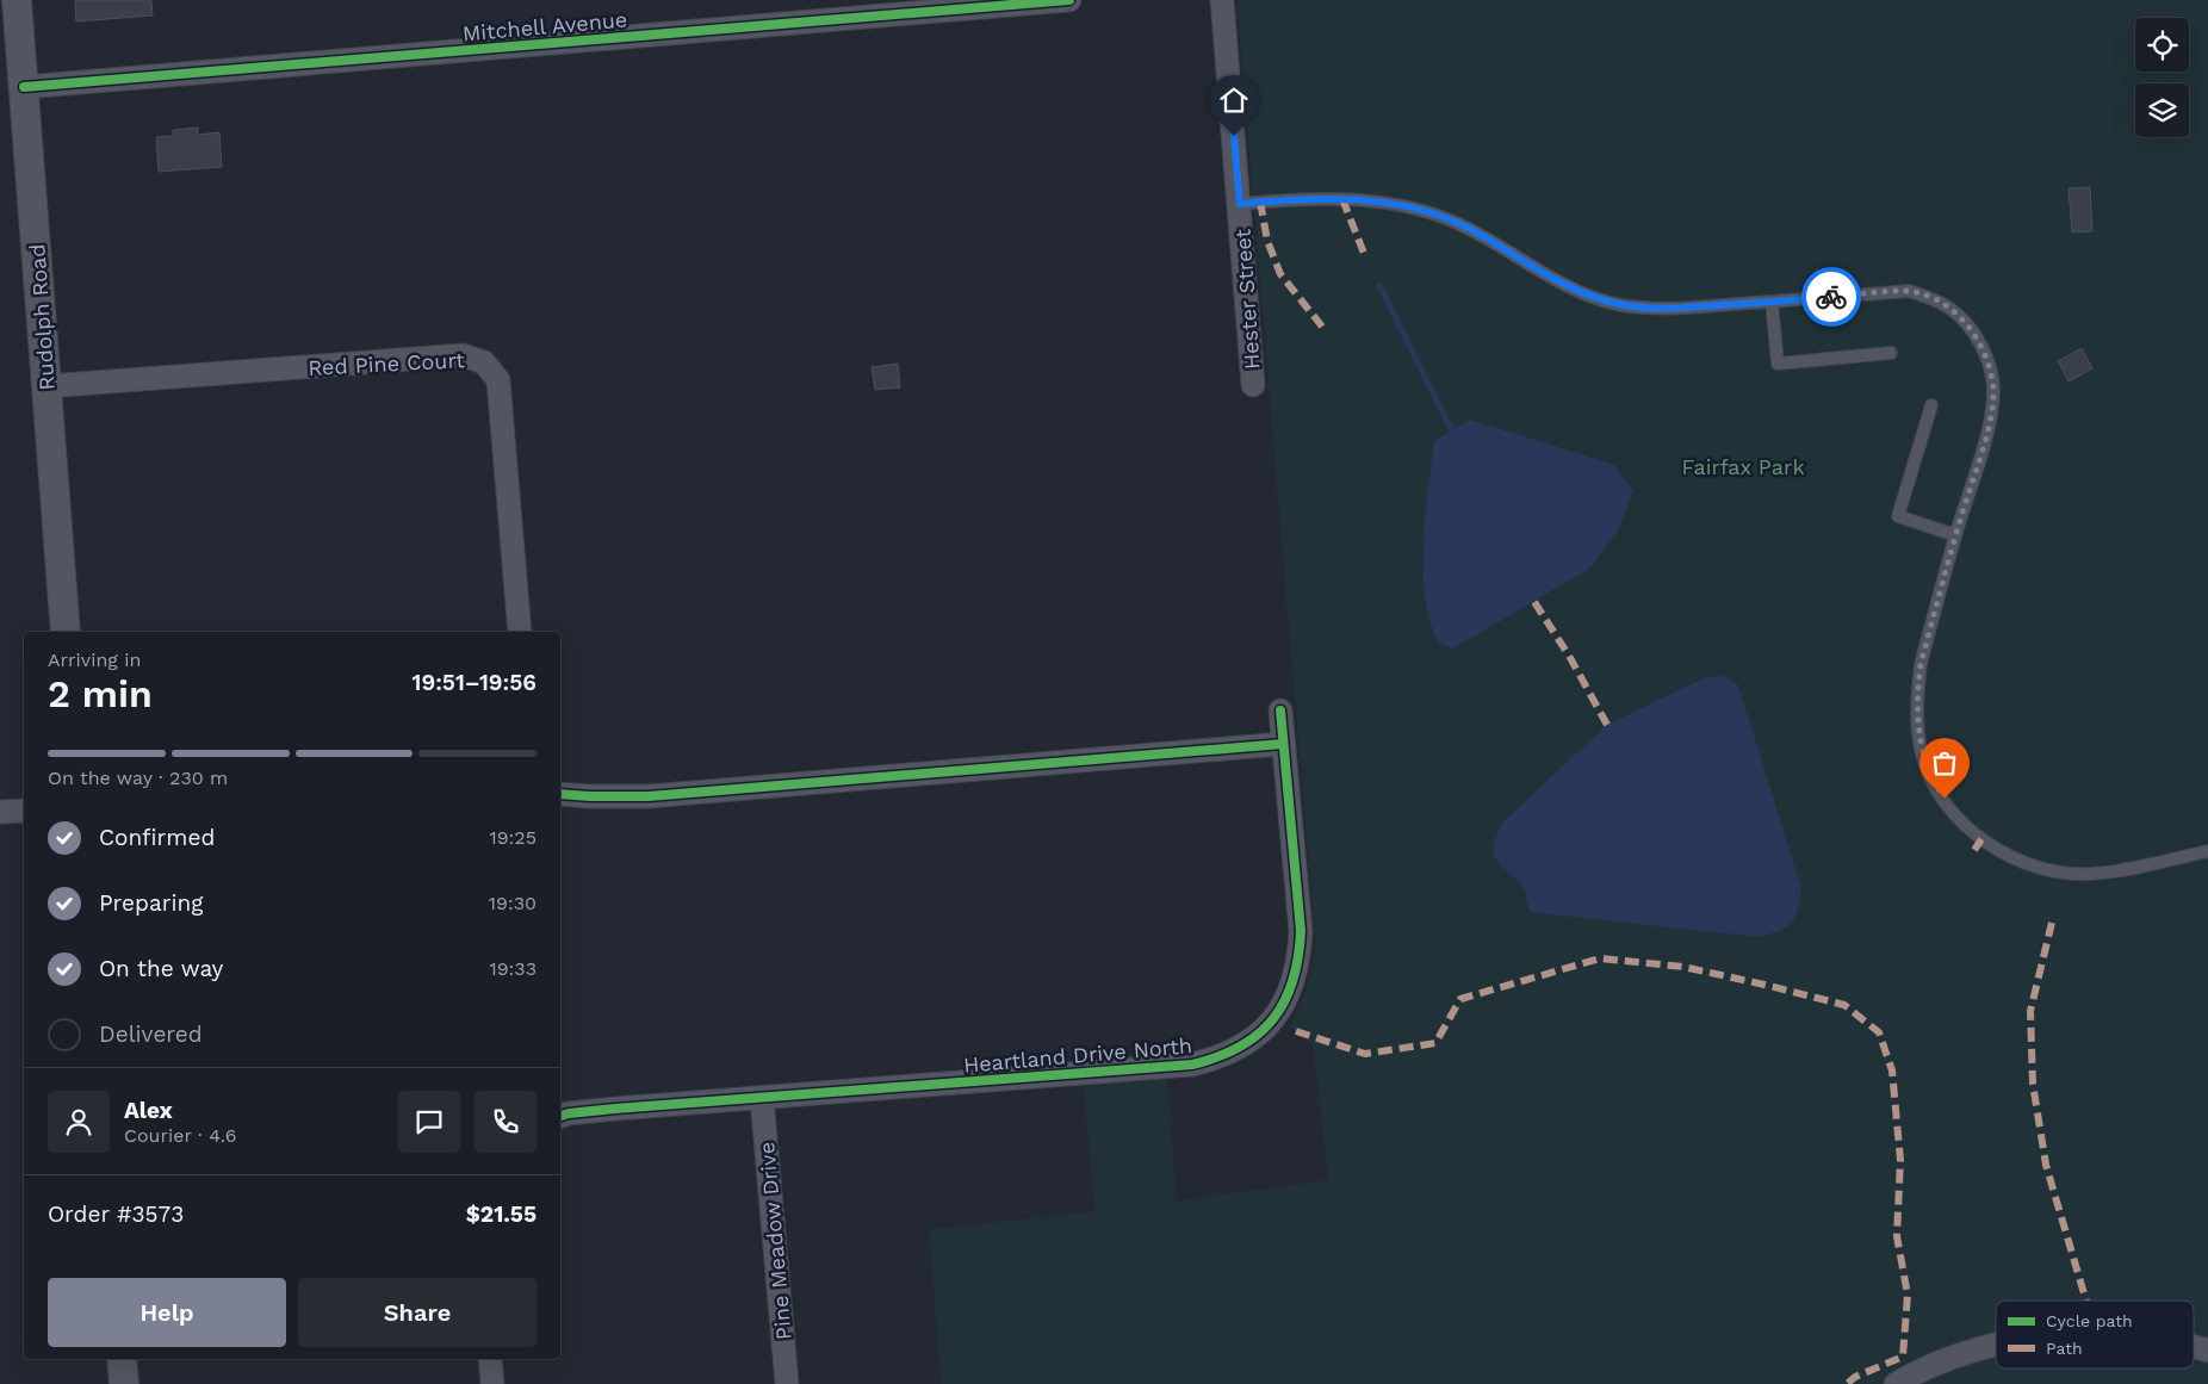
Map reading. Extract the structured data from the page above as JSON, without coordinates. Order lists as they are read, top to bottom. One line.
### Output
{"streets":{"street":["Mitchell Avenue","Hester Street","Rudolph Road","Red Pine Court","Heartland Drive North","Pine Meadow Drive"]},"crossings":[["Mitchell Avenue","Rudolph Road"],["Rudolph Road","Red Pine Court"],["Heartland Drive North","Pine Meadow Drive"]],"parks":["Fairfax Park"],"legend":["Cycle path","Path"],"page":{"heading":["2 min","Arriving in","19:51–19:56"],"panel":["Alex","Courier · 4.6","Order #3573","$21.55"],"bar":"On the way · 230 m","list":[["Confirmed","19:25"],["Preparing","19:30"],["On the way","19:33"],"Delivered"],"buttons":["Help","Share"]}}
